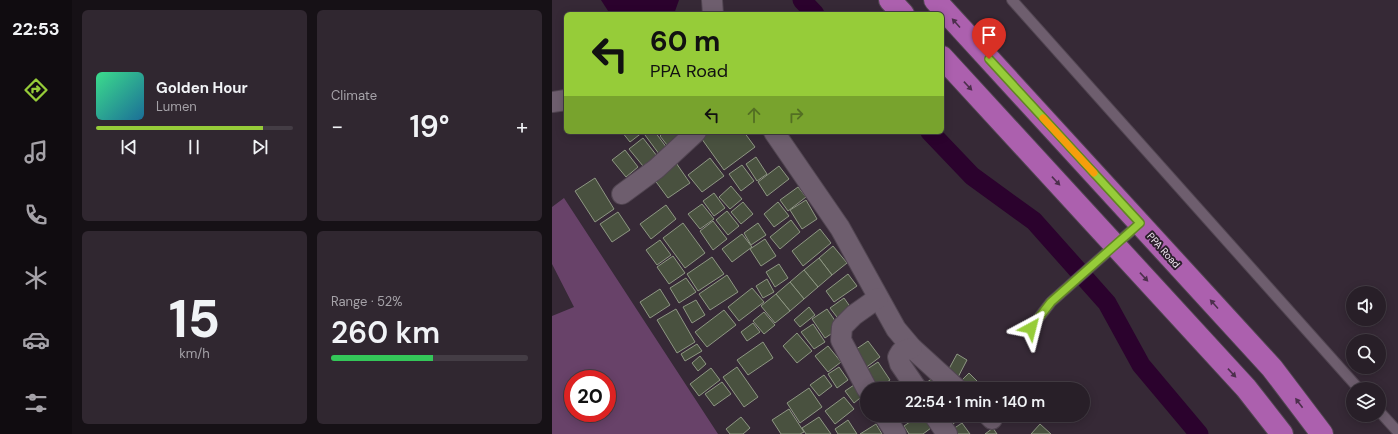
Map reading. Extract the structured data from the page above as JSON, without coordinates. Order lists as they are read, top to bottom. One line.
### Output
{"streets":{"highway":["PPA Road"]},"page":{"tabs":"22:53","tile":["Climate",["15","km/h"],["Range · 52%","260 km"]],"turn":["60 m","PPA Road"],"song":["Golden Hour","Lumen"],"heat":["−","19°","+"],"limit":"20","trip":"22:54 · 1 min · 140 m"}}
